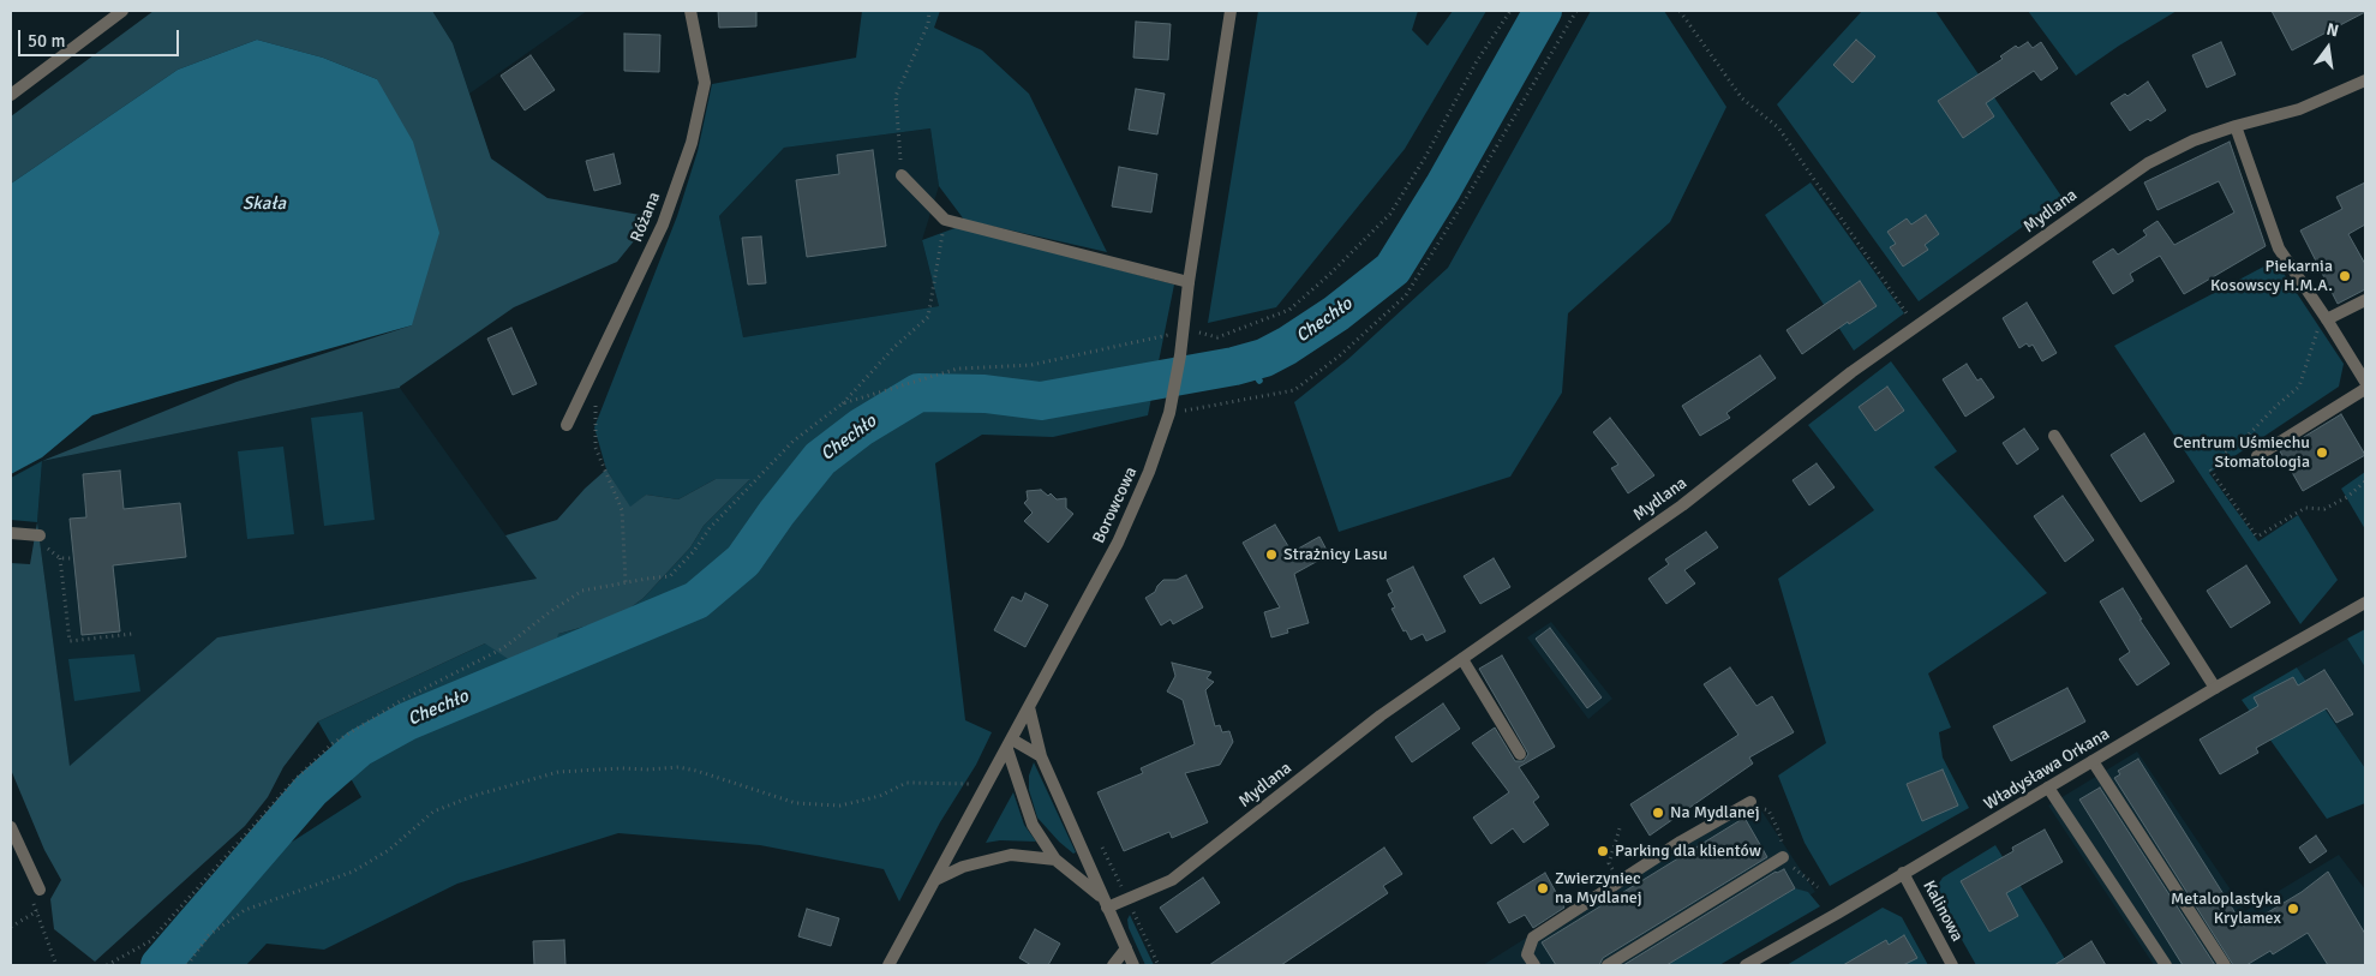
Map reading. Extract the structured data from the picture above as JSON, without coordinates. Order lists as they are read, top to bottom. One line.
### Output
{"streets":{"street":["Mydlana","Różana","Borowcowa","Władysława Orkana","Kalinowa"]},"crossings":[["Władysława Orkana","Kalinowa"]],"water":["Skała","Chechło"],"places":["Piekarnia Kosowscy H.M.A.","Centrum Uśmiechu Stomatologia","Strażnicy Lasu","Na Mydlanej","Parking dla klientów","Zwierzyniec na Mydlanej","Metaloplastyka Krylamex"],"scale_bar":"50 m","north":"top"}
